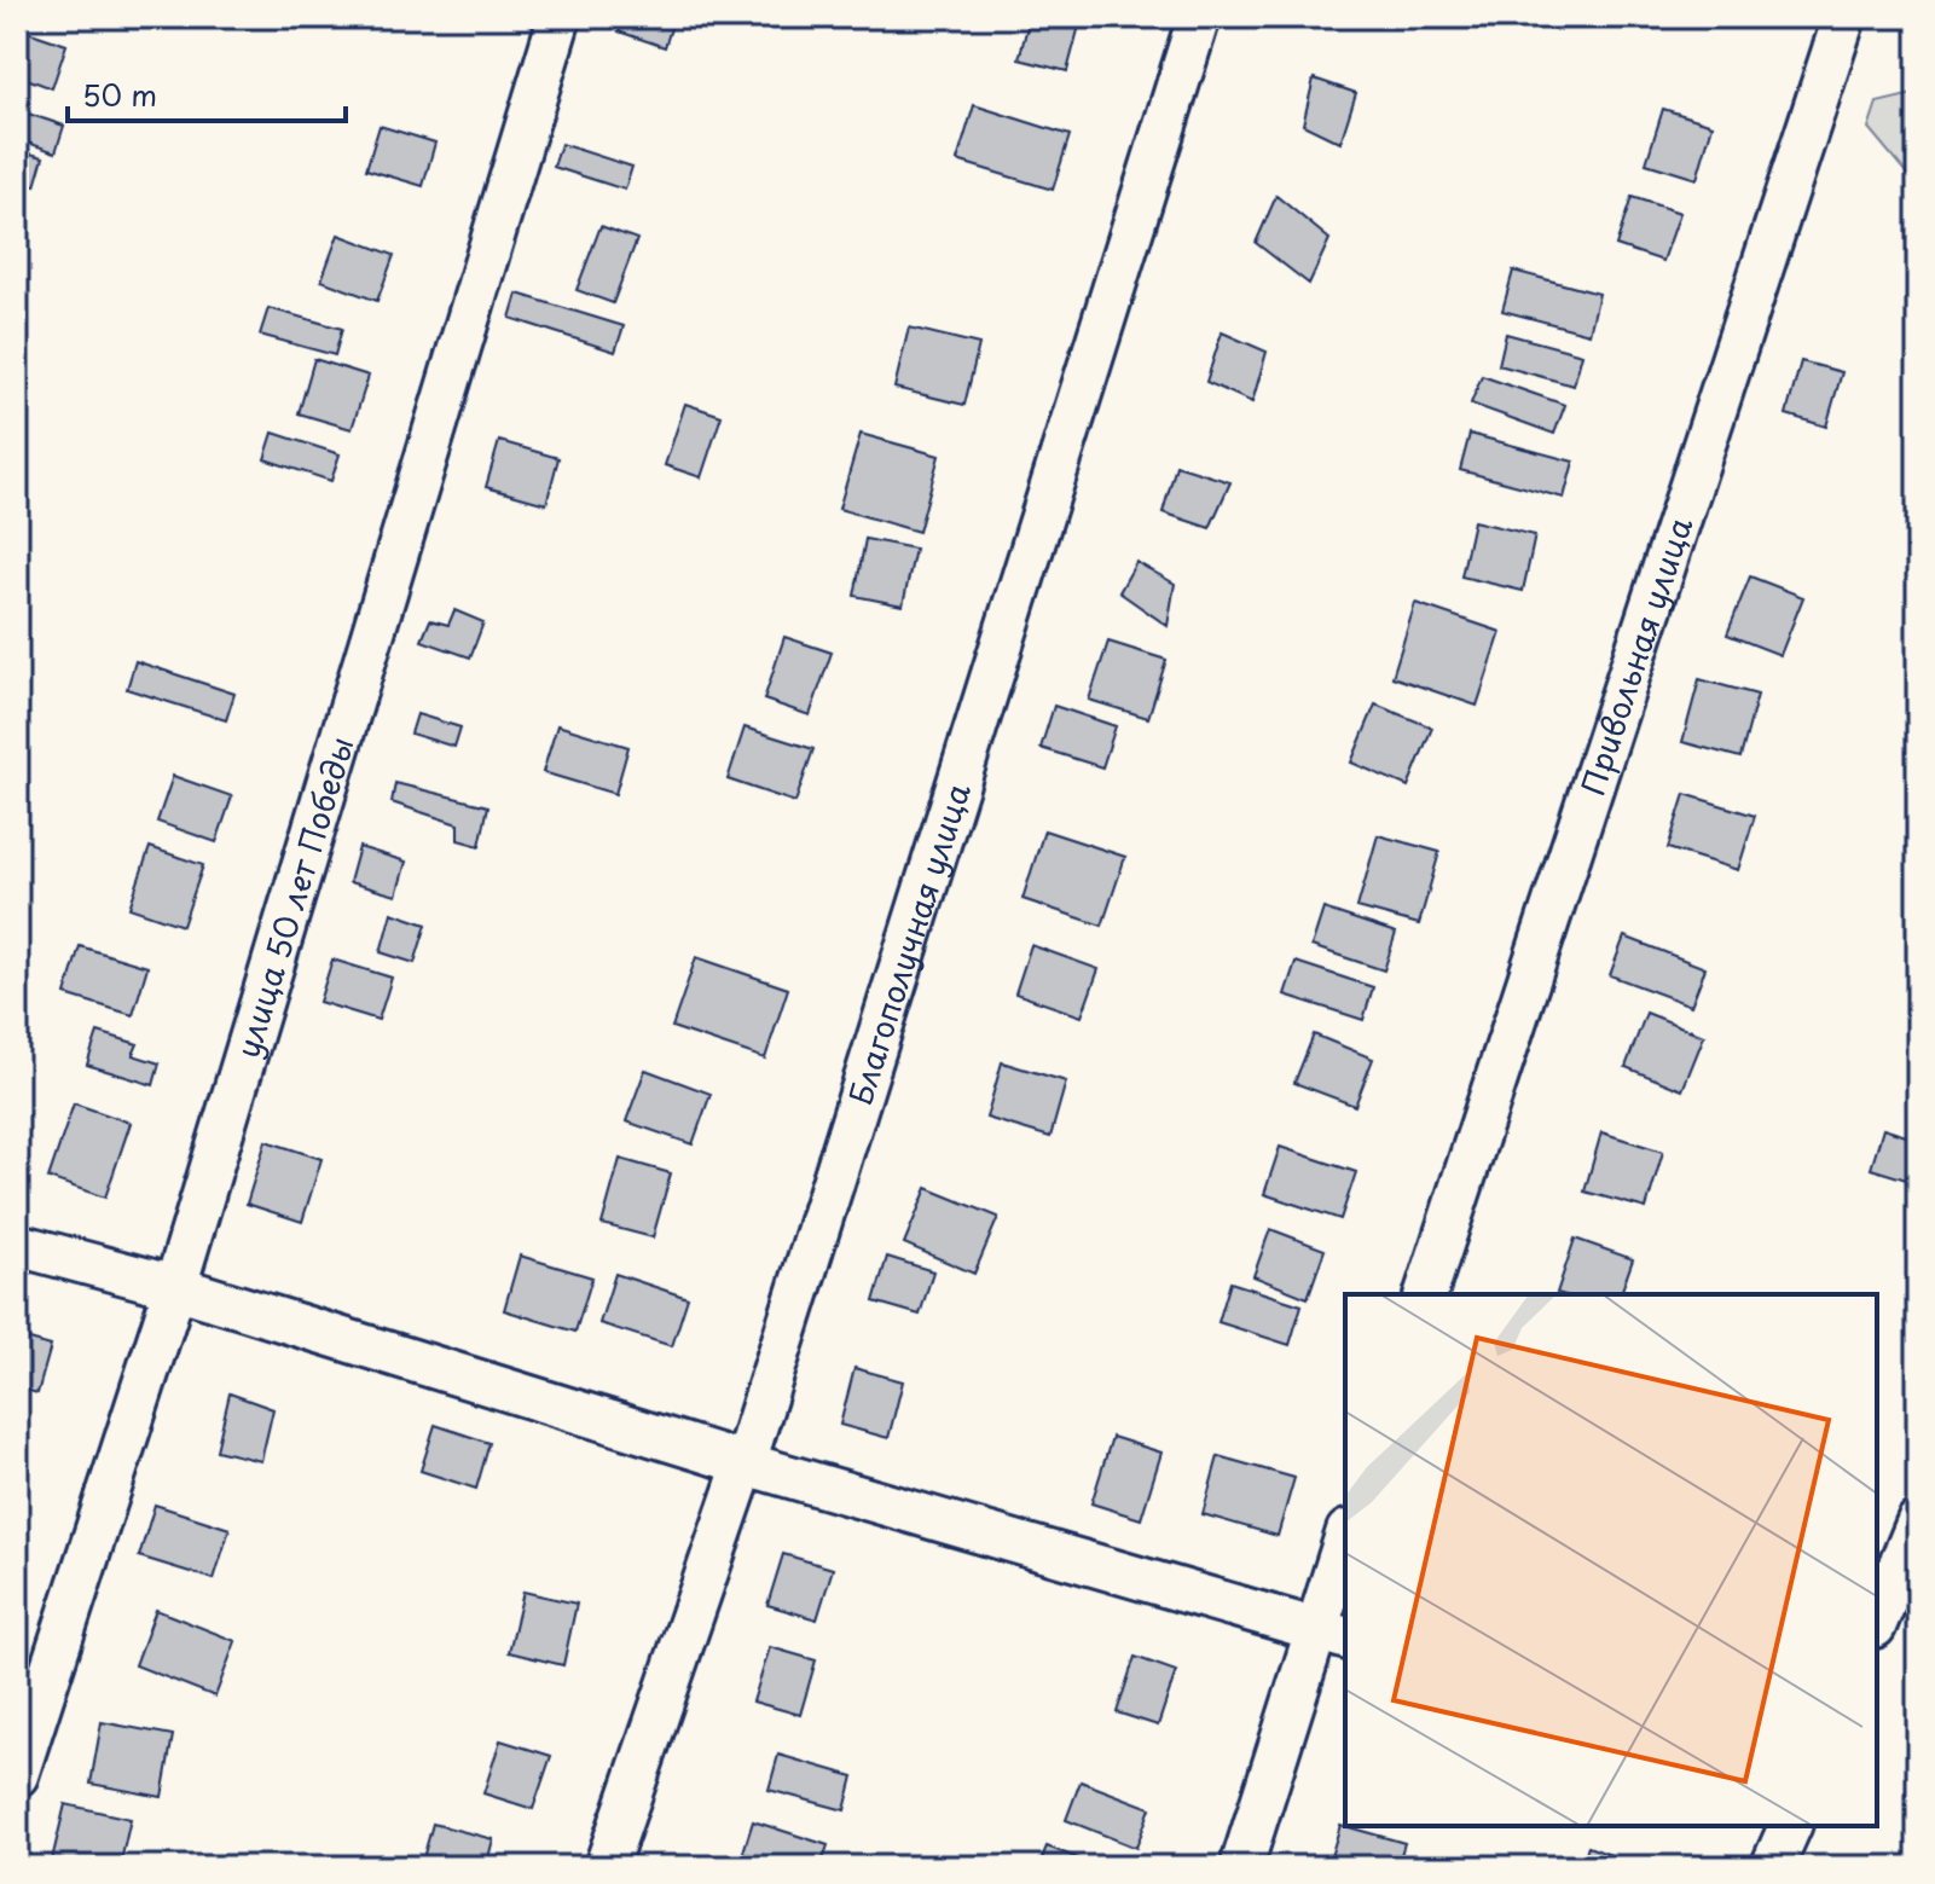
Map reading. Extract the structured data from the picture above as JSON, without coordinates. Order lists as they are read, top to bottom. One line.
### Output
{"streets":{"street":["Привольная улица","улица 50 лет Победы","Благополучная улица"]},"scale_bar":"50 m"}
